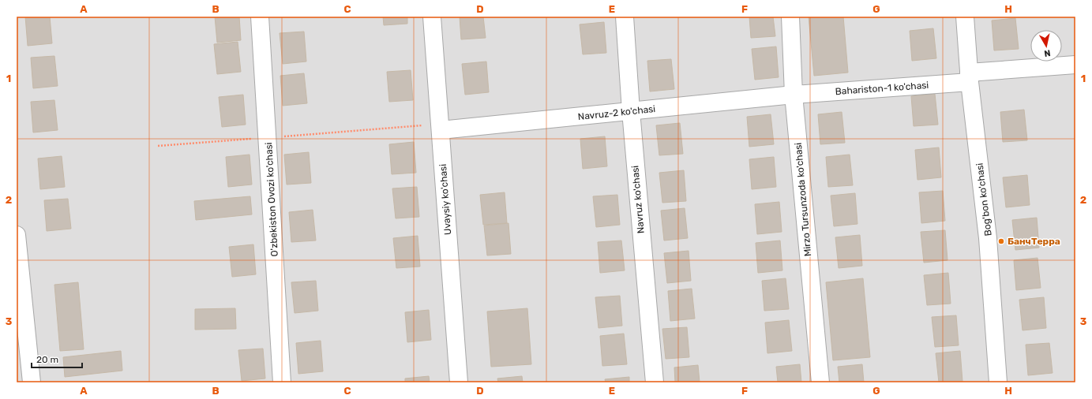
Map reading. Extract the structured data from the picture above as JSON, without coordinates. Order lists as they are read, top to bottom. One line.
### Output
{"streets":{"street":["Bahariston-1 ko'chasi","Navruz-2 ko'chasi","O'zbekiston Ovozi ko'chasi","Uvaysiy ko'chasi","Navruz ko'chasi","Mirzo Tursunzoda ko'chasi","Bog'bon ko'chasi"]},"crossings":[["Bahariston-1 ko'chasi","Navruz-2 ko'chasi"],["Bahariston-1 ko'chasi","Mirzo Tursunzoda ko'chasi"],["Bahariston-1 ko'chasi","Bog'bon ko'chasi"],["Navruz-2 ko'chasi","Uvaysiy ko'chasi"],["Navruz-2 ko'chasi","Navruz ko'chasi"],["Navruz-2 ko'chasi","Mirzo Tursunzoda ko'chasi"]],"places":["БанчТерра"],"scale_bar":"20 m","north":"bottom","grid":{"columns":["A","B","C","D","E","F","G","H"],"rows":["1","2","3"]}}
